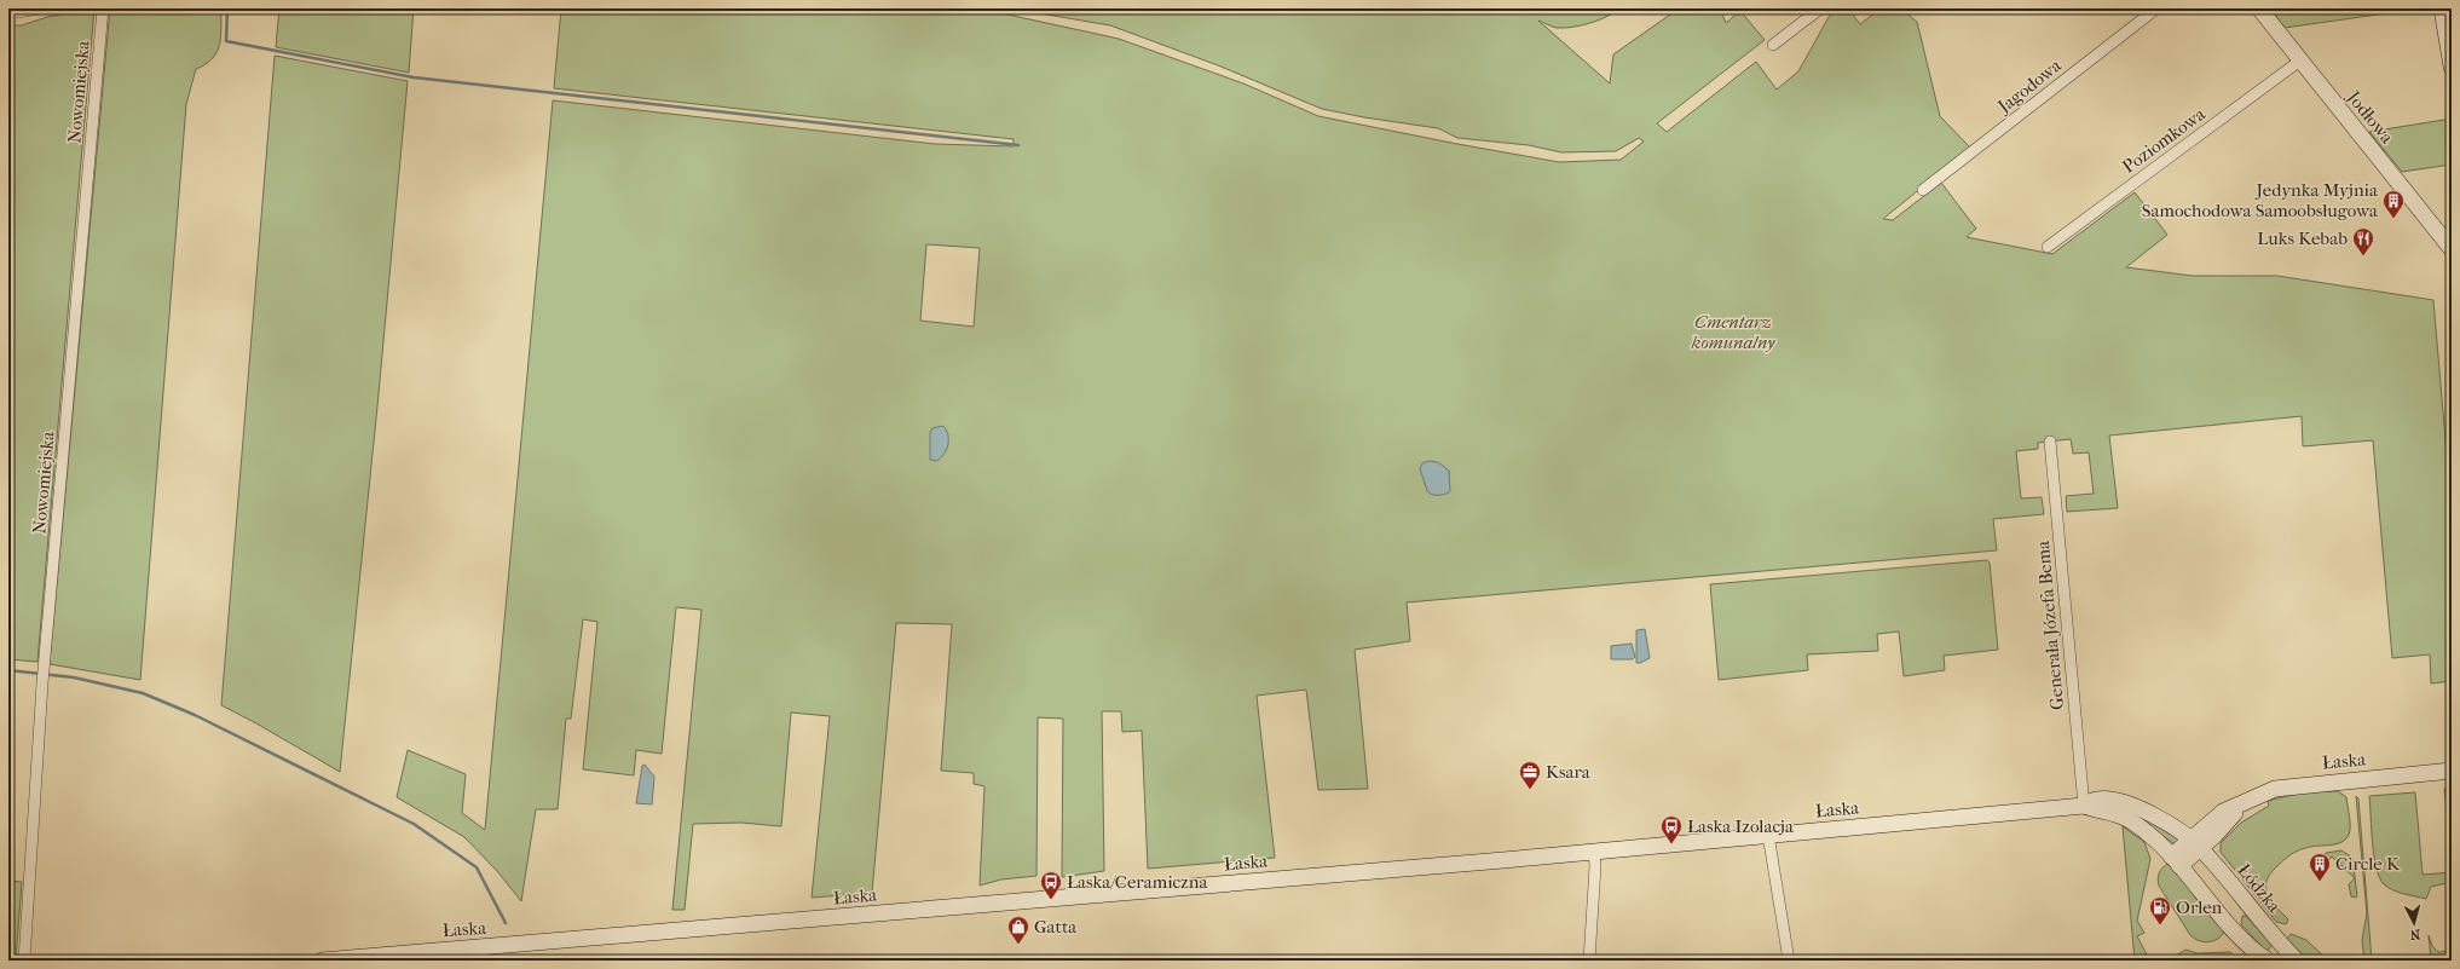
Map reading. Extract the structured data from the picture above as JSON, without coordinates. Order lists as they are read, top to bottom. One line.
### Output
{"streets":{"main road":["Jodłowa","Łaska","Łódzka"],"street":["Jagodowa","Nowomiejska","Poziomkowa","Generała Józefa Bema"]},"crossings":[["Jodłowa","Poziomkowa"],["Generała Józefa Bema","Łaska"],["Łaska","Łódzka"]],"parks":["Cmentarz komunalny"],"places":{"building":["Jedynka Myjnia Samochodowa Samoobsługowa","Circle K"],"restaurant":["Luks Kebab"],"office":["Ksara"],"bus stop":["Łaska Izolacja","Łaska/Ceramiczna"],"fuel station":["Orlen"],"shop":["Gatta"]},"north":"bottom"}
